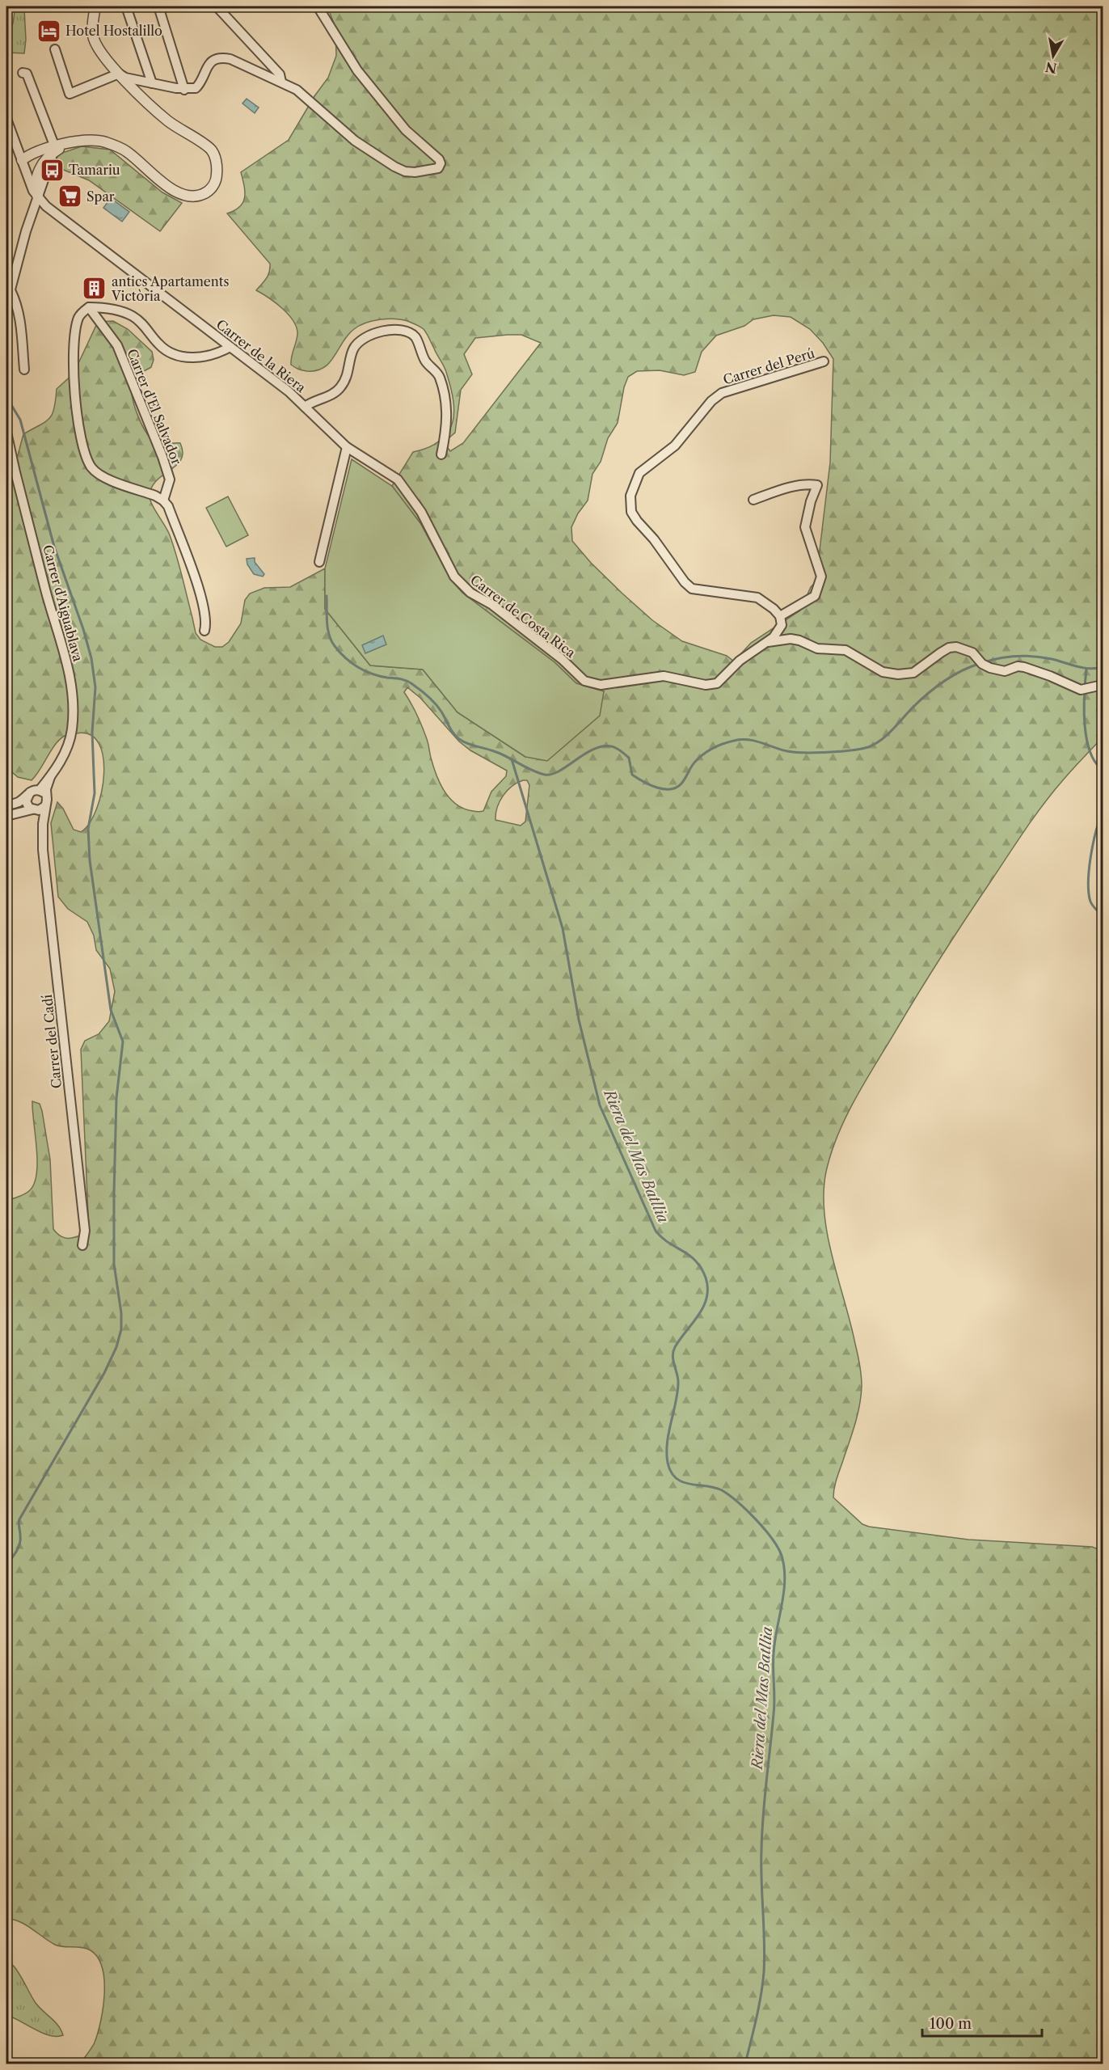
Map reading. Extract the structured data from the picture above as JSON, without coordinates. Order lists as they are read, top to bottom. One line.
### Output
{"streets":{"street":["Carrer de la Riera","Carrer del Perú","Carrer d'El Salvador","Carrer d'Aiguablava","Carrer de Costa Rica","Carrer del Cadí"]},"crossings":[["Carrer de la Riera","Carrer de Costa Rica"],["Carrer del Perú","Carrer de Costa Rica"],["Carrer d'Aiguablava","Carrer del Cadí"]],"water":["Riera del Mas Batllia"],"places":{"hotel":["Hotel Hostalillo"],"bus stop":["Tamariu"],"supermarket":["Spar"],"building":["antics Apartaments Victòria"]},"scale_bar":"100 m","north":"bottom"}
